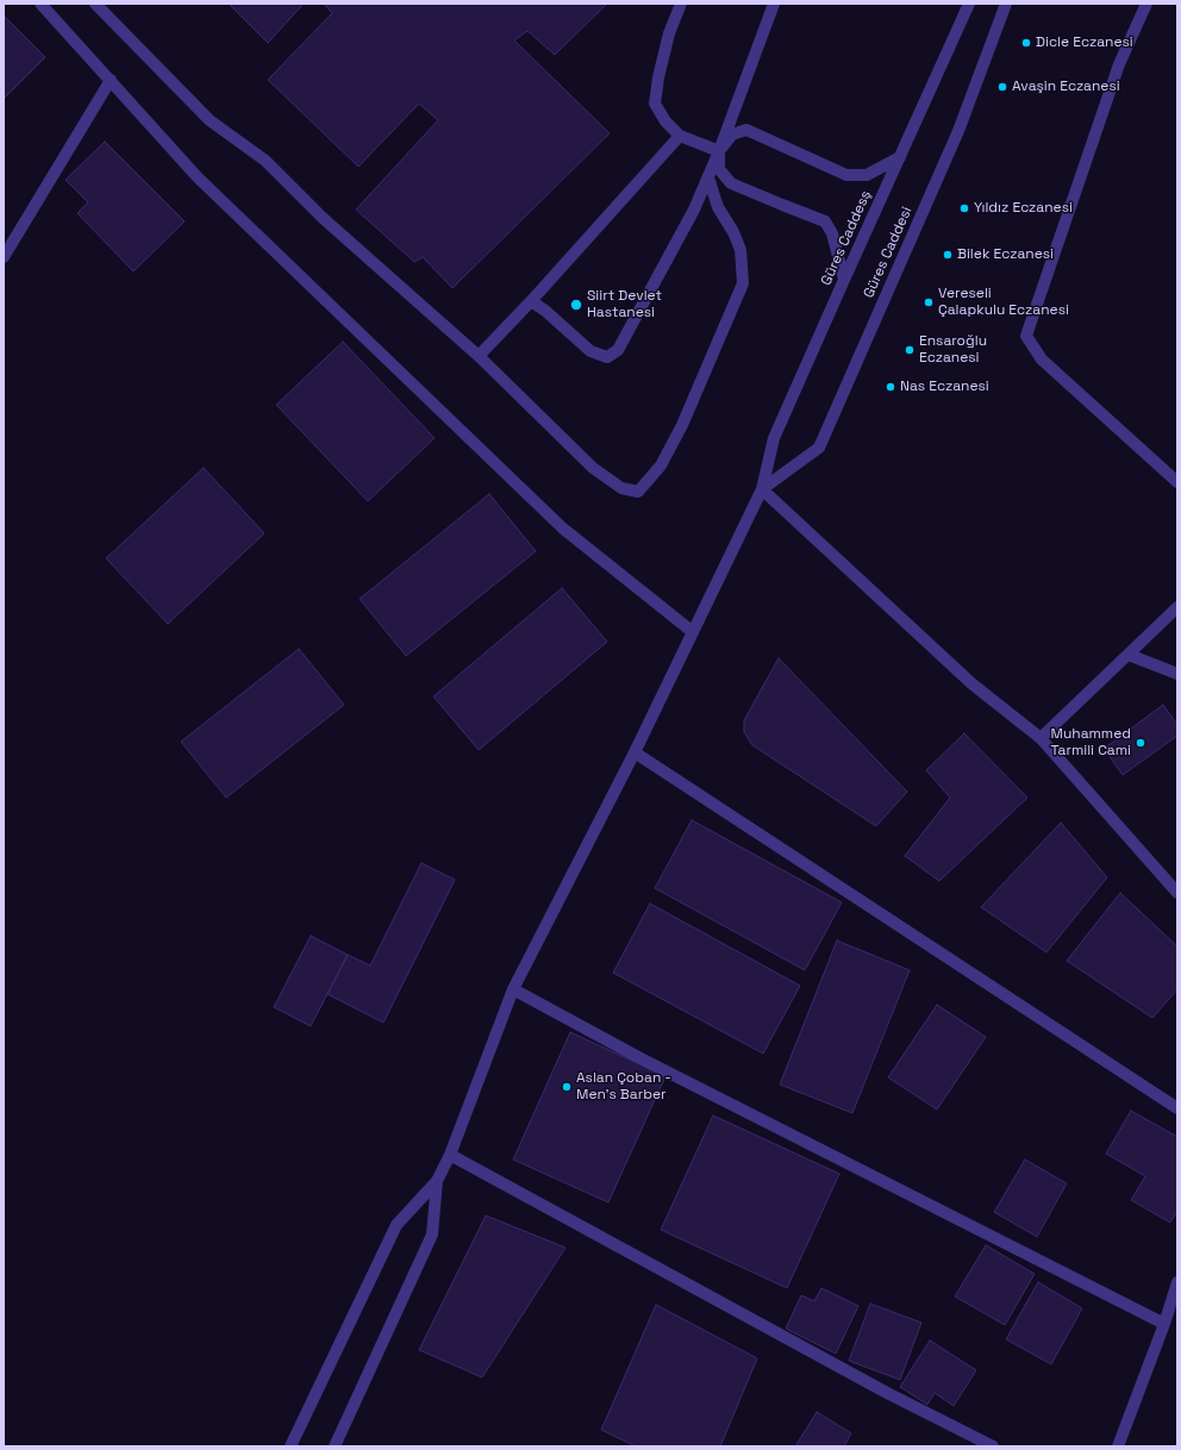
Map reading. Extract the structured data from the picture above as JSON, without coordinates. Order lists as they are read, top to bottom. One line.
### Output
{"streets":{"street":["Güres Caddesş","Güres Caddesi"]},"crossings":[["Güres Caddesş","Güres Caddesi"]],"places":["Dicle Eczanesi","Avaşin Eczanesi","Yıldız Eczanesi","Bilek Eczanesi","Vereseli Çalapkulu Eczanesi","Siirt Devlet Hastanesi","Ensaroğlu Eczanesi","Nas Eczanesi","Muhammed Tarmili Cami","Aslan Çoban - Men's Barber"]}
